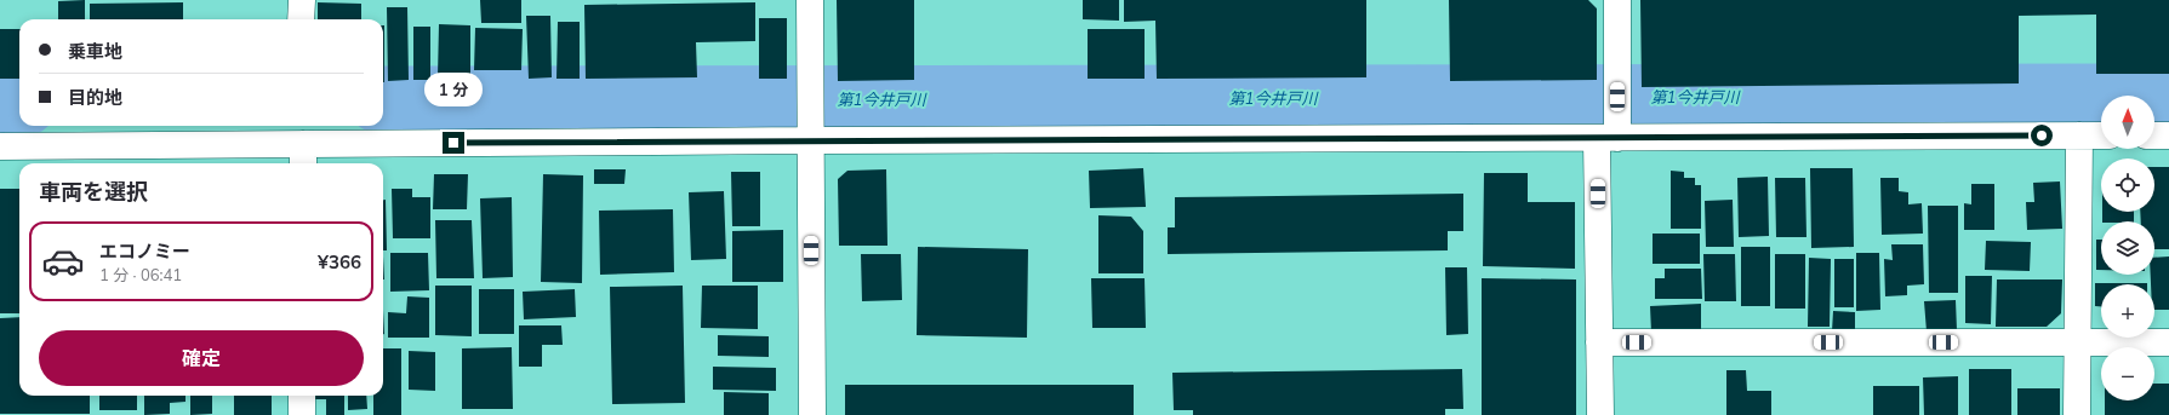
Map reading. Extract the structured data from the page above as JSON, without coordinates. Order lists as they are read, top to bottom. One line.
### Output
{"water":["第1今井戸川"],"north":"top","page":{"banner":["乗車地","目的地"],"bubble":"1 分","map_buttons":["+","−"],"heading":"車両を選択","list":[{"name":"エコノミー","note":"1 分 · 06:41","value":"¥366"}],"buttons":"確定"}}
